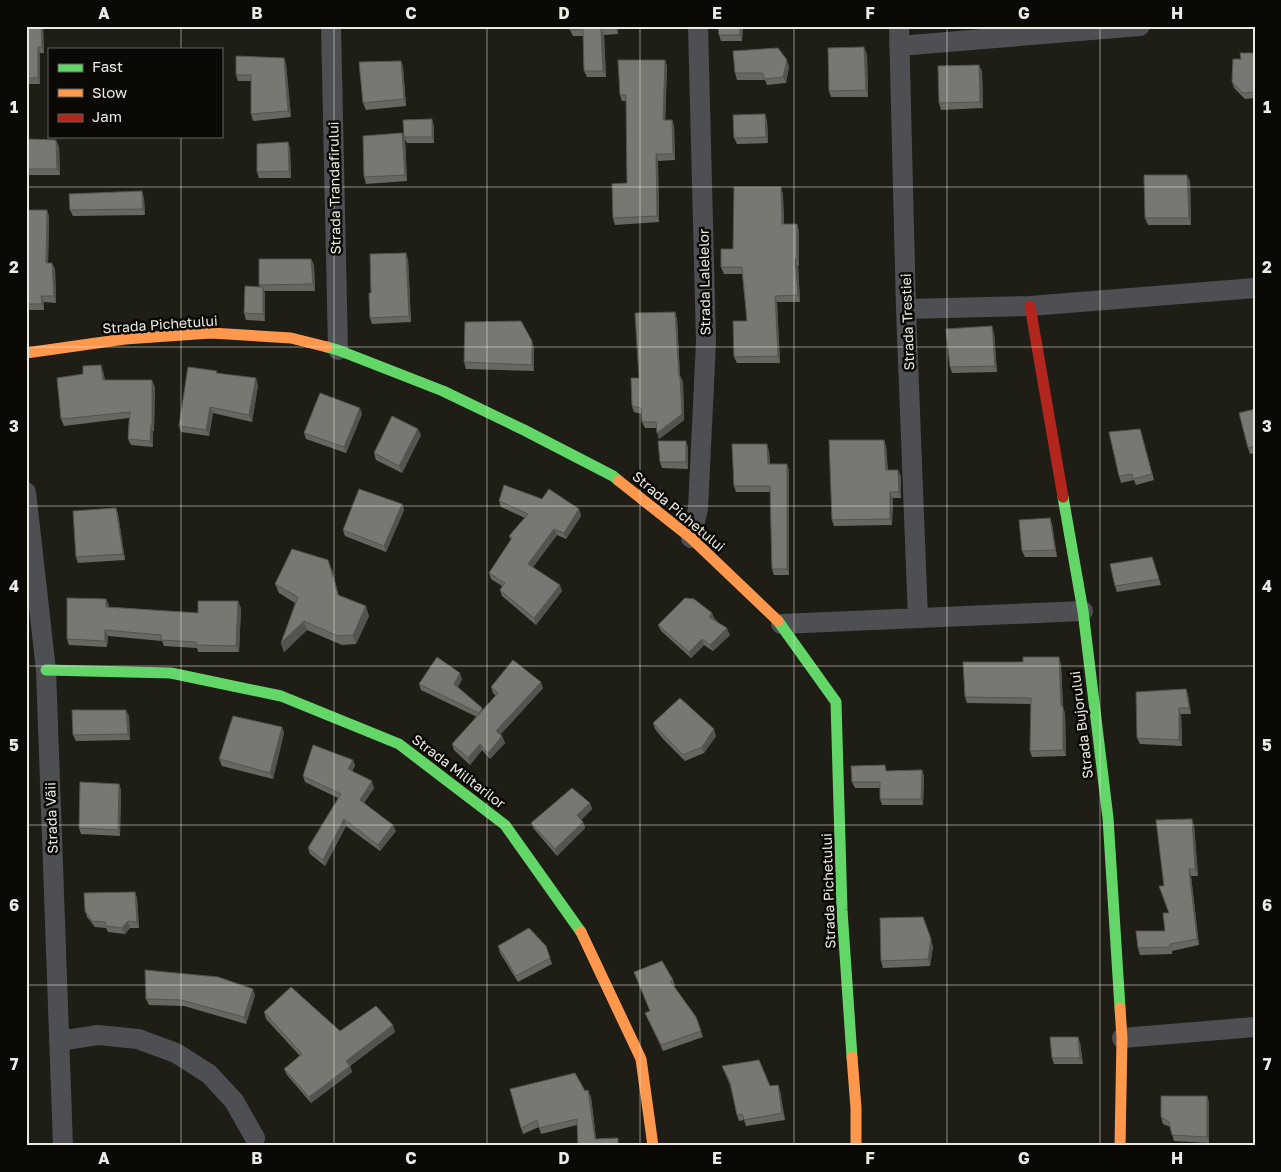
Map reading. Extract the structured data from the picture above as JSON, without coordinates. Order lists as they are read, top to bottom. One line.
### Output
{"streets":{"street":["Strada Trandafirului","Strada Lalelelor","Strada Trestiei","Strada Pichetului","Strada Bujorului","Strada Militarilor","Strada Văii"]},"crossings":[["Strada Trandafirului","Strada Pichetului"],["Strada Lalelelor","Strada Pichetului"],["Strada Militarilor","Strada Văii"]],"legend":["Fast","Slow","Jam"],"grid":{"columns":["A","B","C","D","E","F","G","H"],"rows":["1","2","3","4","5","6","7"]}}
